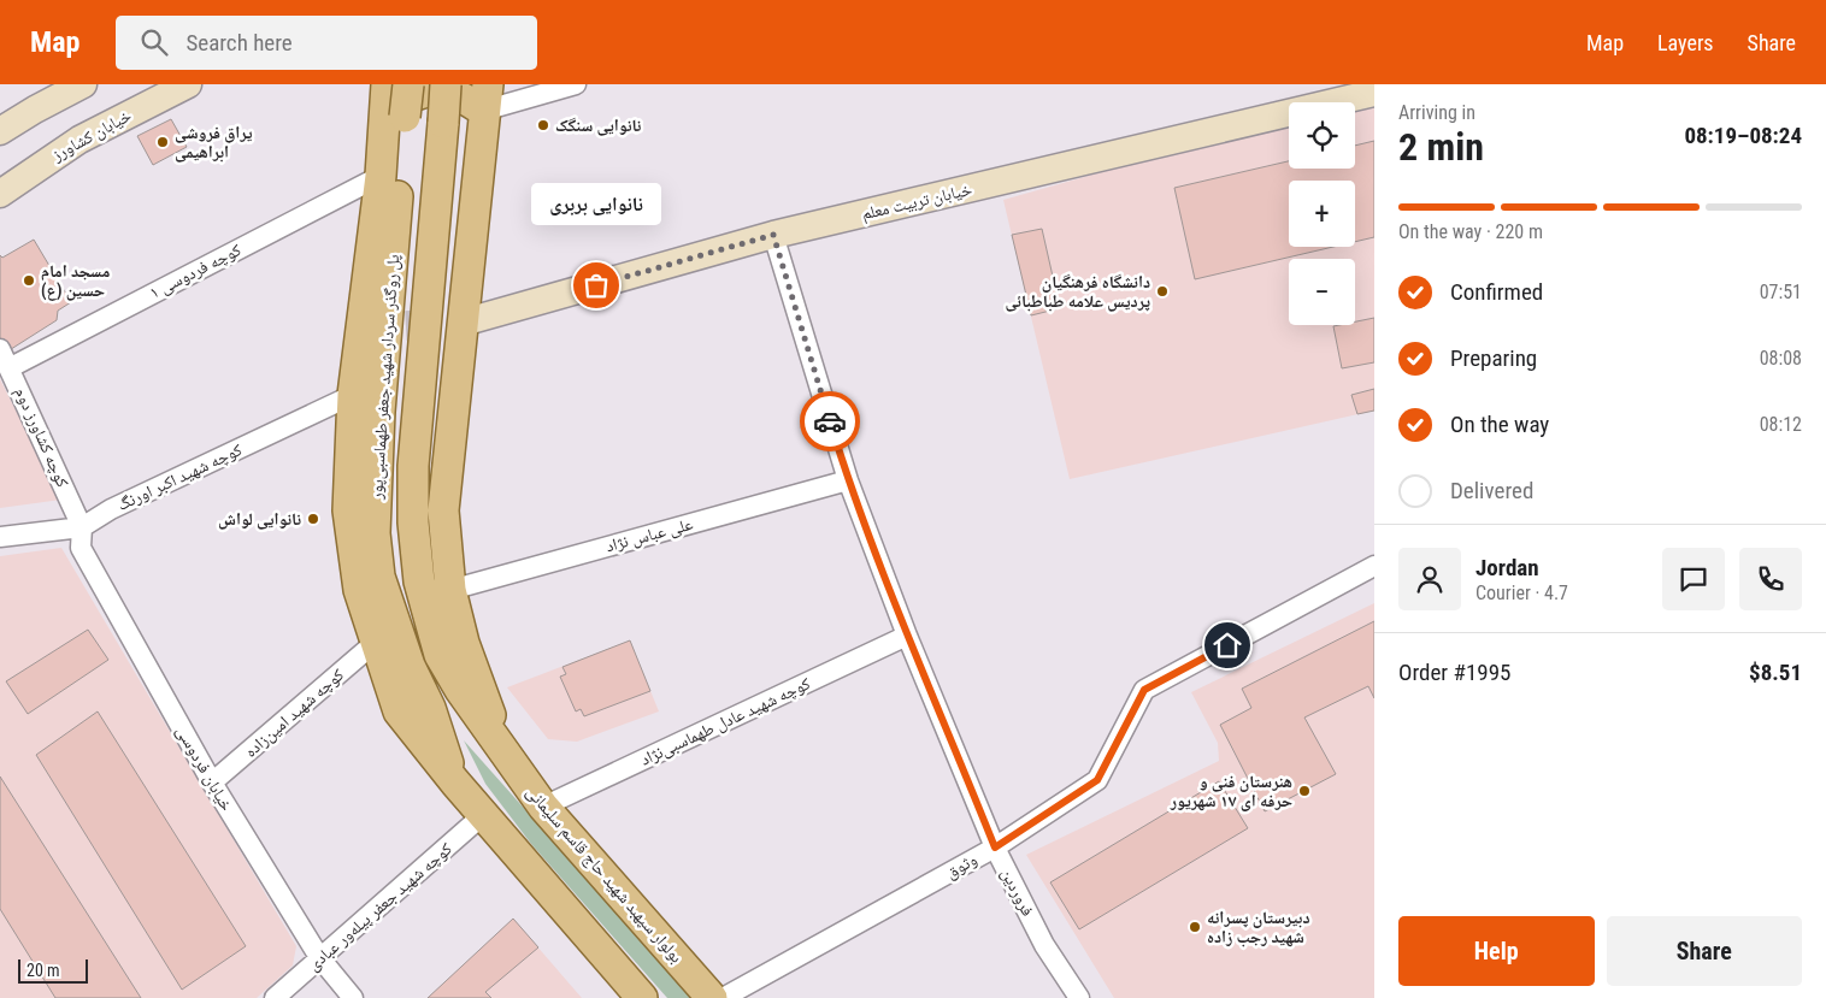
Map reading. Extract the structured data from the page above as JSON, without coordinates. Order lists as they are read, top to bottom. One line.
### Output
{"streets":{"main road":["پل روگذر سردار شهید جعفر طهماسبی‌پور","بولوار سپهبد شهید حاج قاسم سلیمانی"],"street":["خیابان کشاورز","خیابان تربیت معلم","کوچه فردوسی ۱","کوچه کشاورز دوم","کوچه شهید اکبر اورنگ","علی عباس نژاد","کوچه شهید امین‌زاده","کوچه شهید عادل طهماسبی‌نژاد","خیابان فردوسی","وثوق","فروردین","کوچه شهید جعفر پیله‌ور عبادی"]},"crossings":[["خیابان تربیت معلم","فروردین"],["کوچه فردوسی ۱","کوچه کشاورز دوم"],["پل روگذر سردار شهید جعفر طهماسبی‌پور","بولوار سپهبد شهید حاج قاسم سلیمانی"],["کوچه کشاورز دوم","کوچه شهید اکبر اورنگ"],["کوچه کشاورز دوم","خیابان فردوسی"],["کوچه شهید اکبر اورنگ","خیابان فردوسی"],["علی عباس نژاد","فروردین"],["کوچه شهید امین‌زاده","خیابان فردوسی"],["کوچه شهید عادل طهماسبی‌نژاد","بولوار سپهبد شهید حاج قاسم سلیمانی"],["کوچه شهید عادل طهماسبی‌نژاد","فروردین"],["خیابان فردوسی","کوچه شهید جعفر پیله‌ور عبادی"],["وثوق","فروردین"]],"places":["نانوایی سنگک","یراق فروشی ابراهیمی","مسجد امام حسین (ع)","نانوایی بربری","دانشگاه فرهنگیان پردیس علامه طباطبائی","نانوایی لواش","هنرستان فنی و حرفه ای ۱۷ شهریور","دبیرستان پسرانه شهید رجب زاده"],"scale_bar":"20 m","page":{"header":"Map","search":"Search here","nav":["Map","Layers","Share"],"heading":["2 min","Arriving in","08:19–08:24"],"panel":["Jordan","Courier · 4.7","Order #1995","$8.51"],"map_buttons":["+","−"],"bubble":"نانوایی بربری","bar":"On the way · 220 m","list":[["Confirmed","07:51"],["Preparing","08:08"],["On the way","08:12"],"Delivered"],"buttons":["Help","Share"],"scale":"20 m"}}
